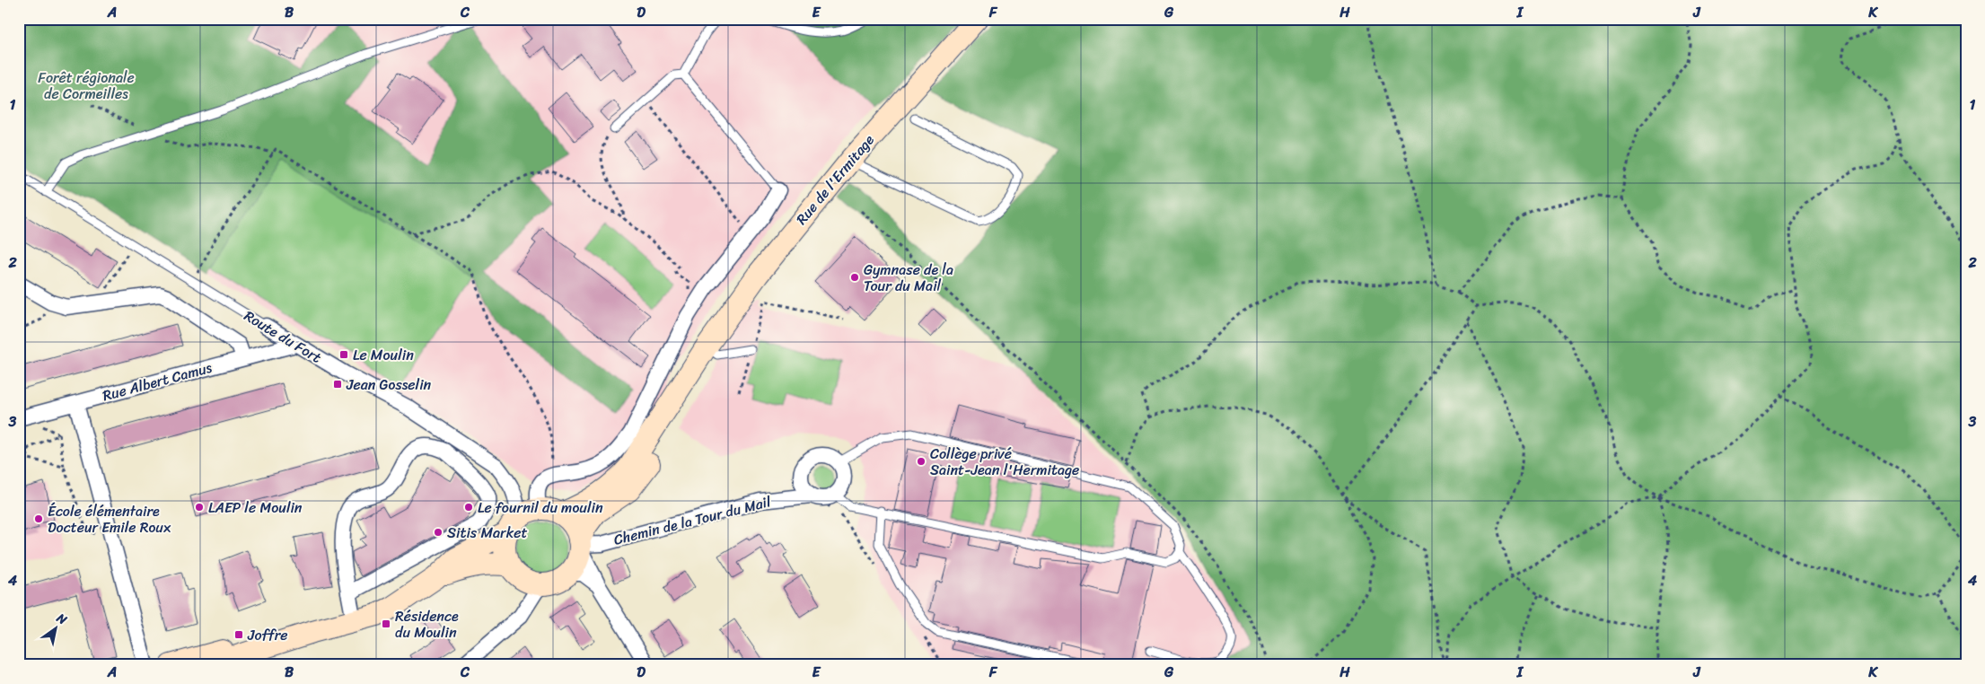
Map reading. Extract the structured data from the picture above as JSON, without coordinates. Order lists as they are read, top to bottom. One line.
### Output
{"streets":{"street":["Rue de l'Ermitage","Route du Fort","Rue Albert Camus","Chemin de la Tour du Mail"]},"crossings":[["Rue de l'Ermitage","Route du Fort"],["Rue de l'Ermitage","Chemin de la Tour du Mail"],["Route du Fort","Rue Albert Camus"],["Route du Fort","Chemin de la Tour du Mail"]],"parks":["Forêt régionale de Cormeilles"],"places":{"other":["Gymnase de la Tour du Mail","Collège privé Saint-Jean l'Hermitage","LAEP le Moulin","Le fournil du moulin","École élémentaire Docteur Emile Roux","Sitis Market"],"transit":["Le Moulin","Jean Gosselin","Résidence du Moulin","Joffre"]},"north":"top right","grid":{"columns":["A","B","C","D","E","F","G","H","I","J","K"],"rows":["1","2","3","4"]}}
